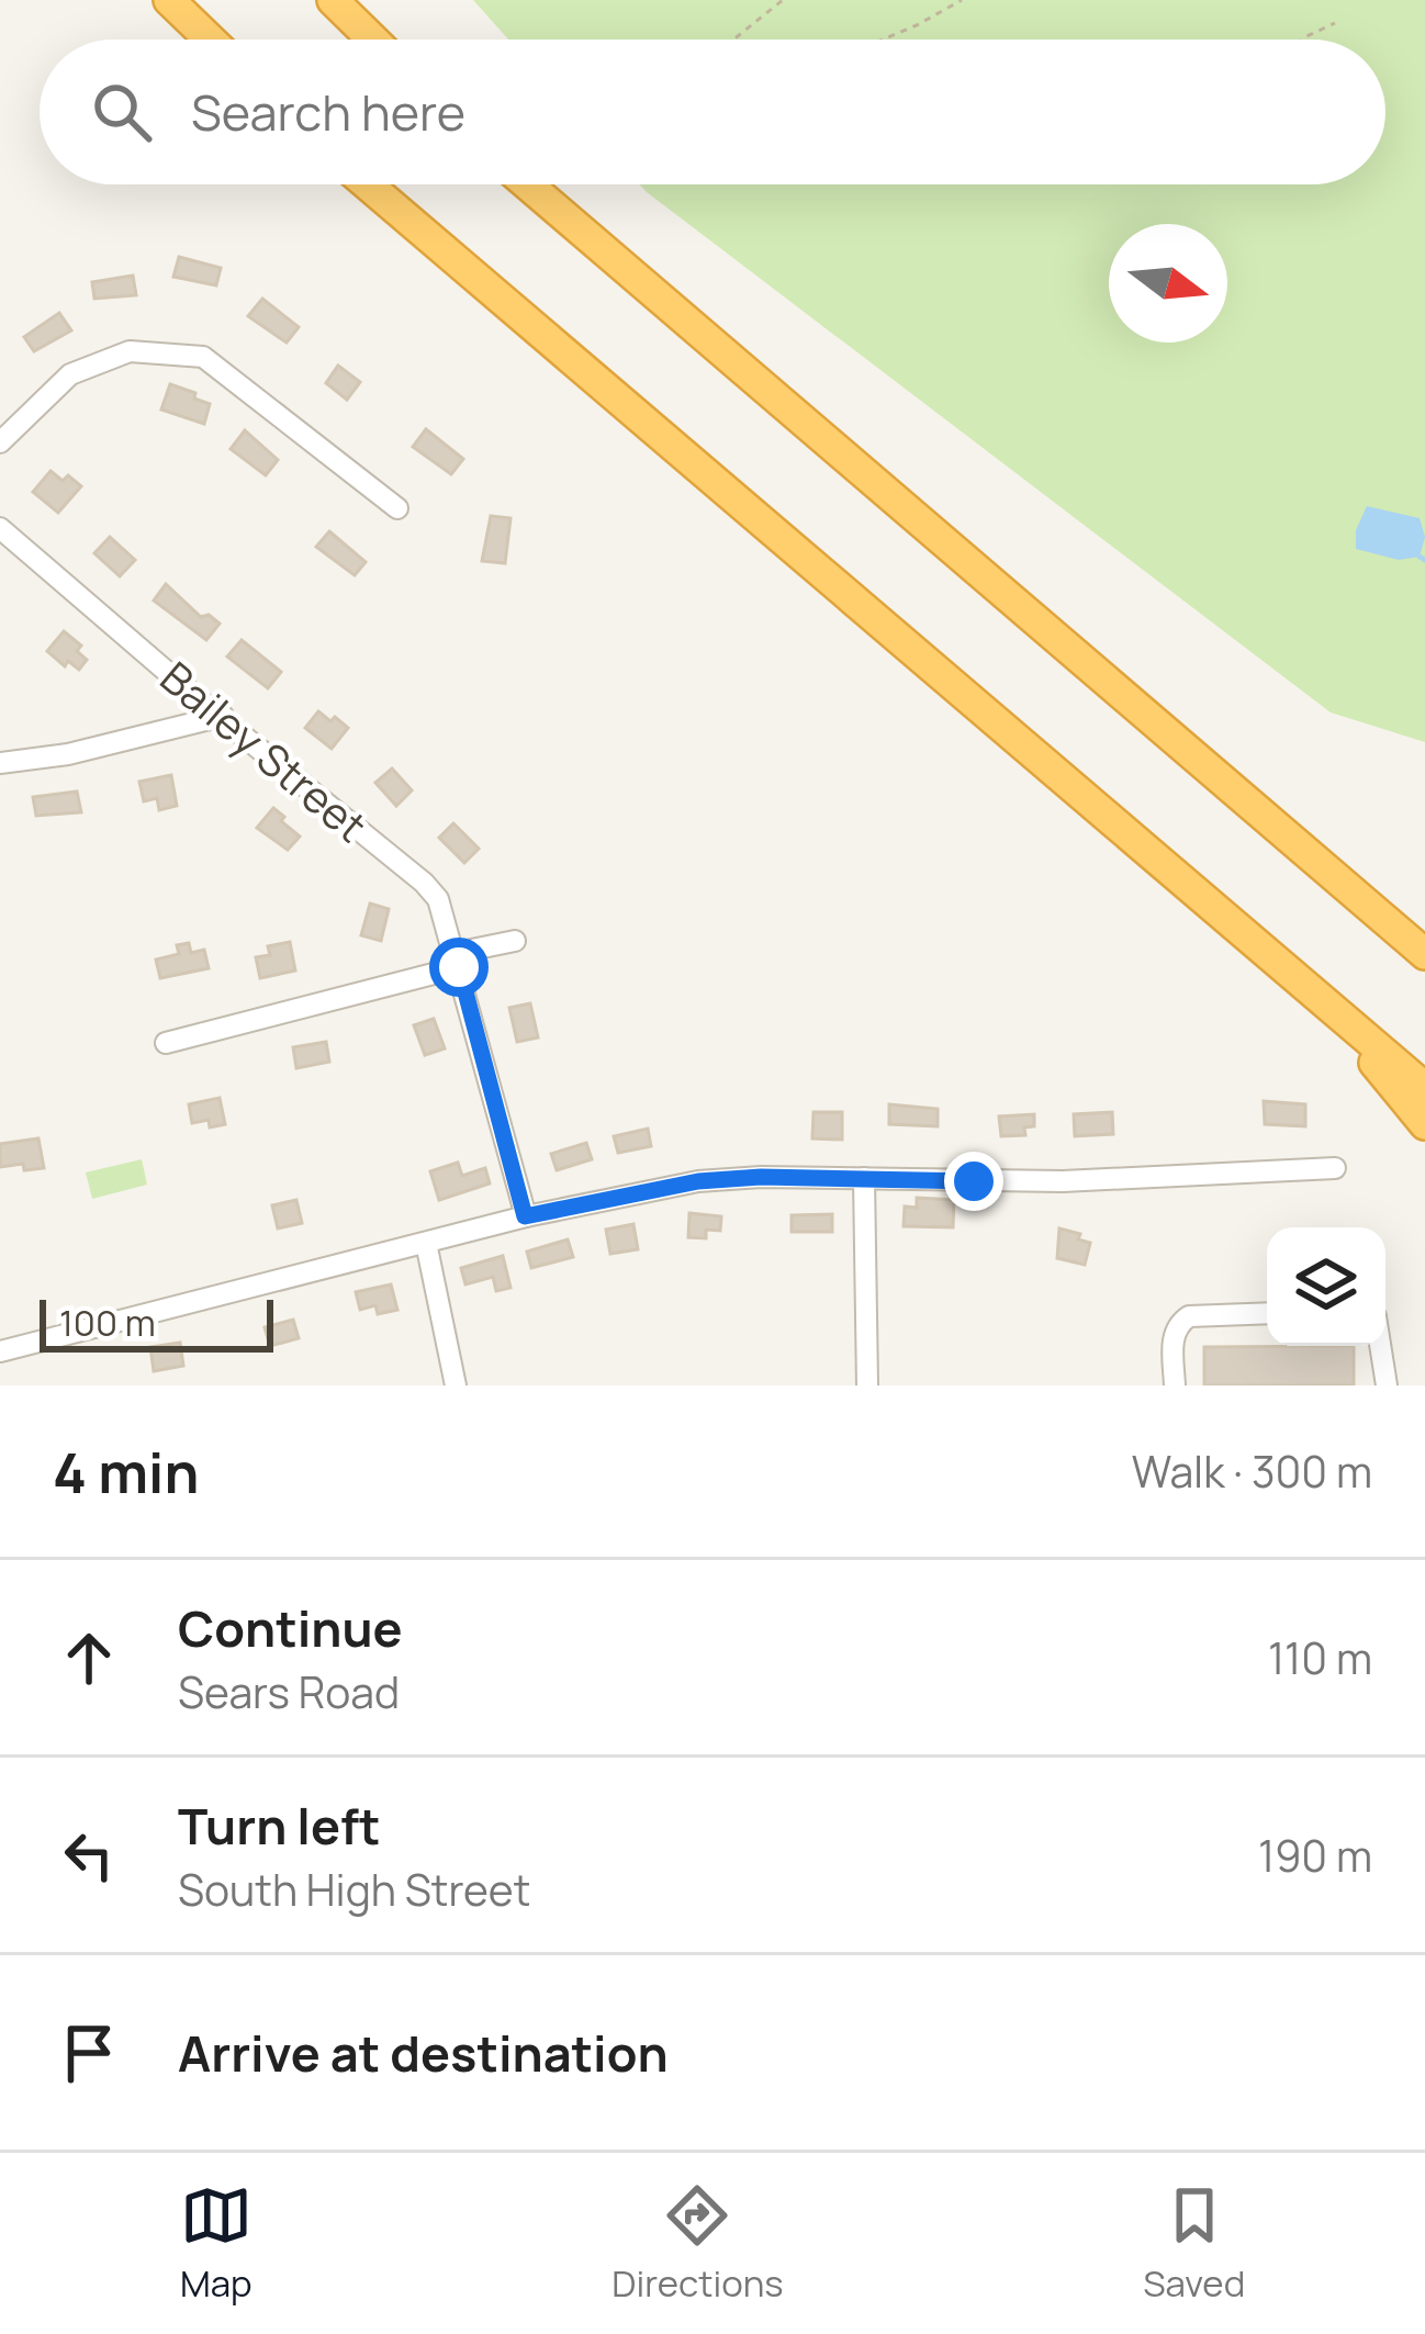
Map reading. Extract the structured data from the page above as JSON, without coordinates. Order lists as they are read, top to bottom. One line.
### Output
{"streets":{"street":["Bailey Street"]},"scale_bar":"100 m","north":"right","page":{"search":"Search here","scale":"100 m","heading":["4 min","Walk · 300 m"],"list":[["Continue","Sears Road","110 m"],["Turn left","South High Street","190 m"],"Arrive at destination"],"nav":["Map","Directions","Saved"]}}
